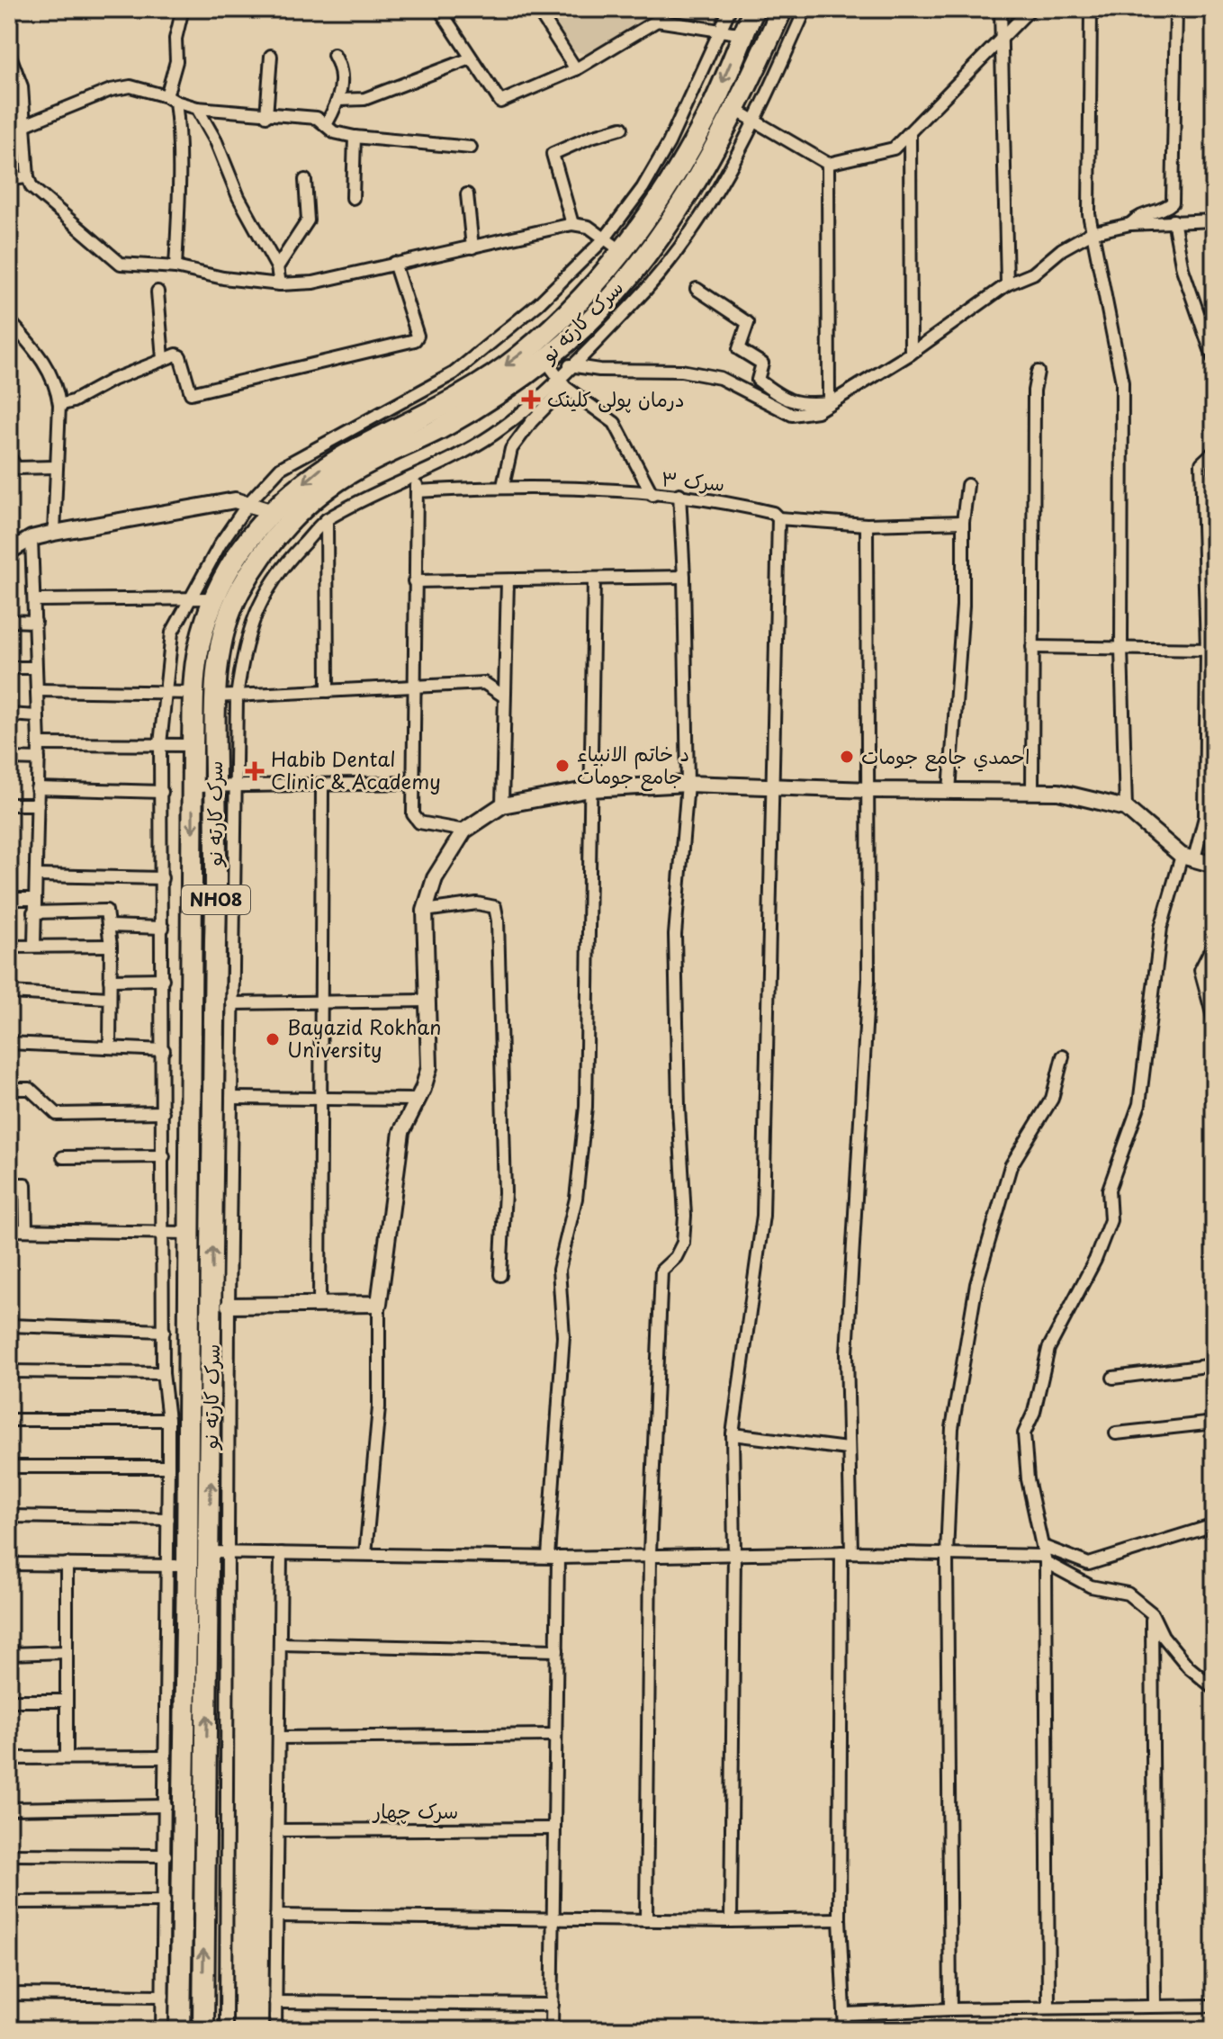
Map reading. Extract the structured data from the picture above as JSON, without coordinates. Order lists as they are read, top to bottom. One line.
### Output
{"streets":{"highway":["سرک کارته نو","NH08"],"street":["سرک ۳","سرک چهار"]},"places":{"health":["درمان پولی کلینک","Habib Dental Clinic & Academy"],"other":["احمدي جامع جومات","د خاتم الانبیاء جامع جومات","Bayazid Rokhan University"]}}
